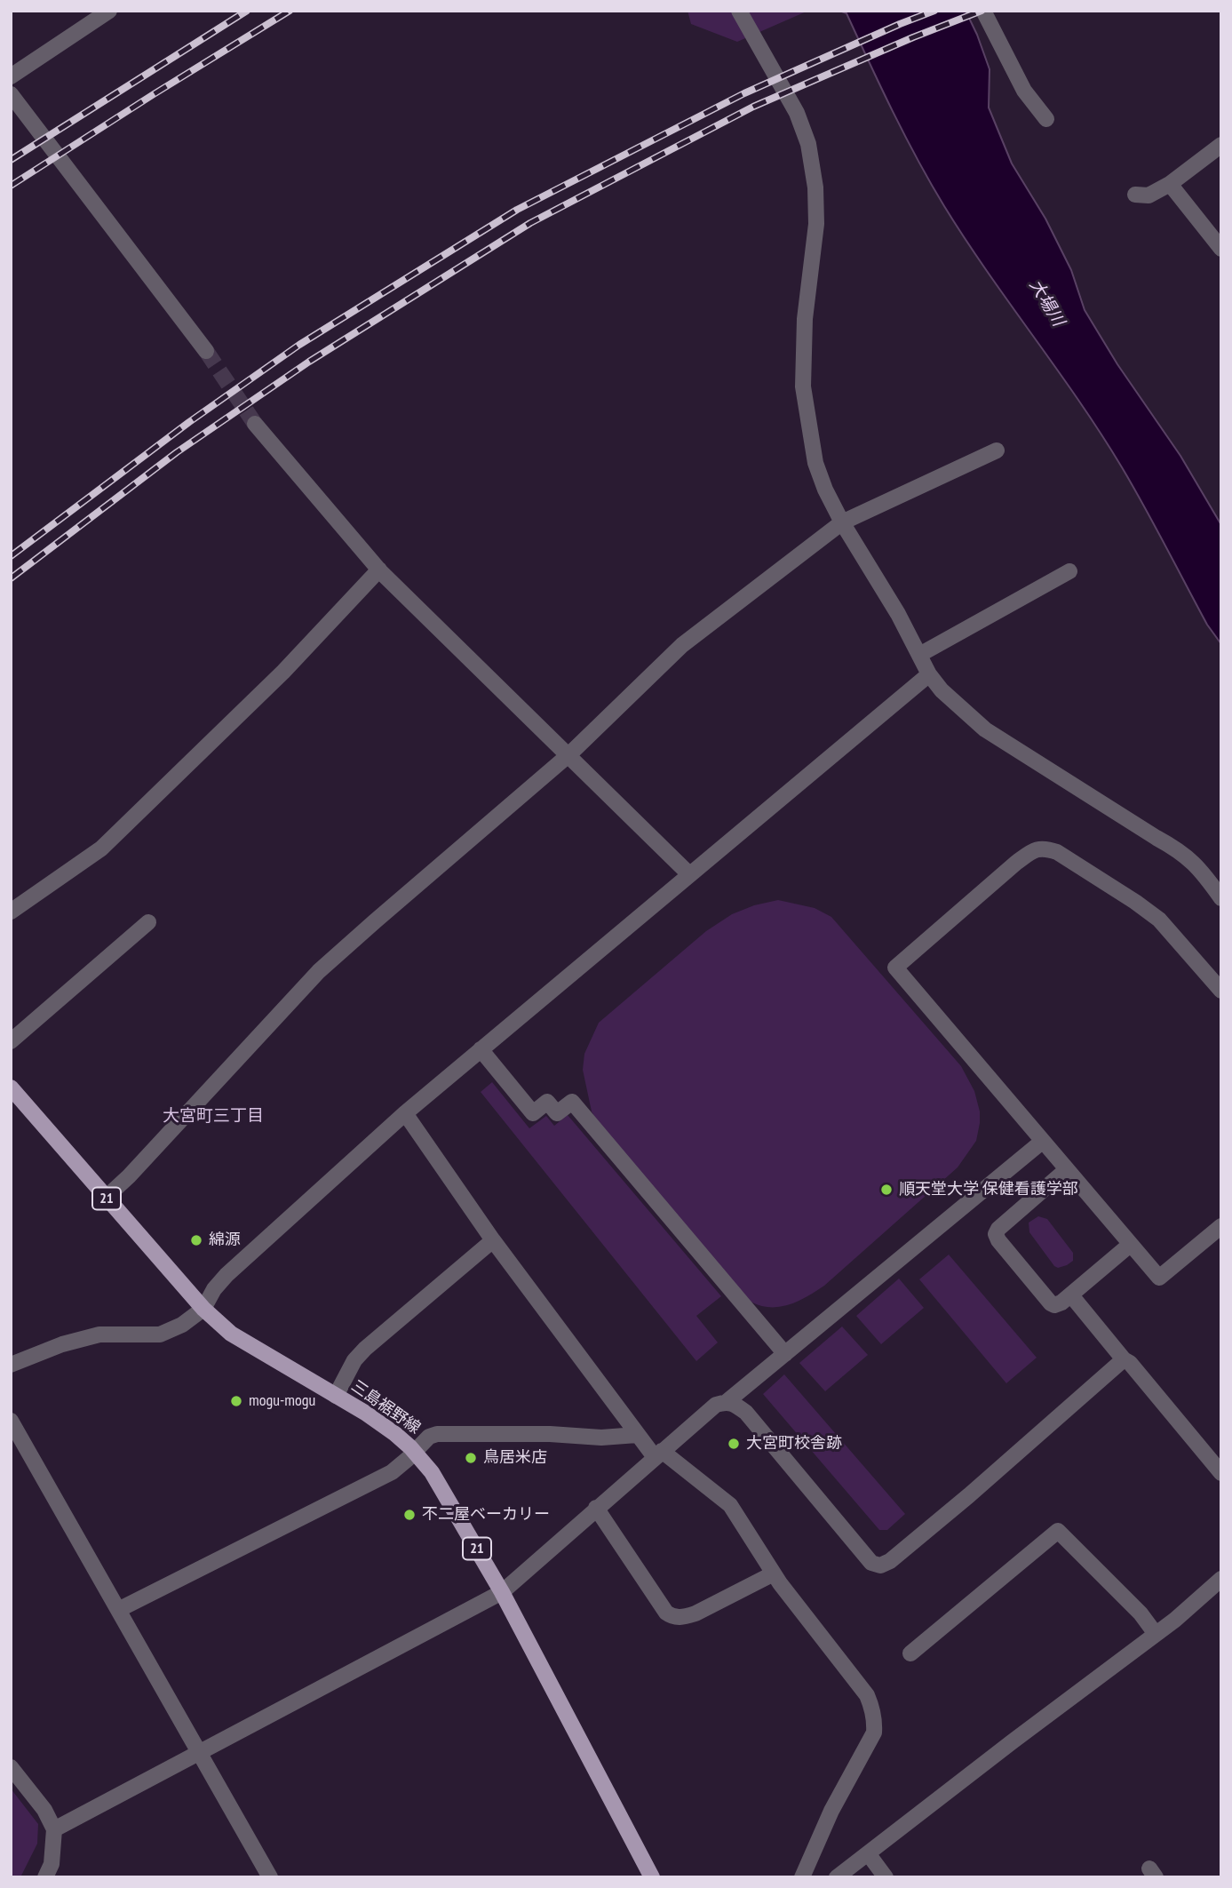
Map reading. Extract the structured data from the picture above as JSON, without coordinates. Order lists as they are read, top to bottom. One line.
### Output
{"streets":{"main road":["21","三島裾野線"]},"districts":["大宮町三丁目"],"water":["大場川"],"places":["順天堂大学 保健看護学部","綿源","mogu-mogu","大宮町校舎跡","鳥居米店","不二屋ベーカリー"]}
